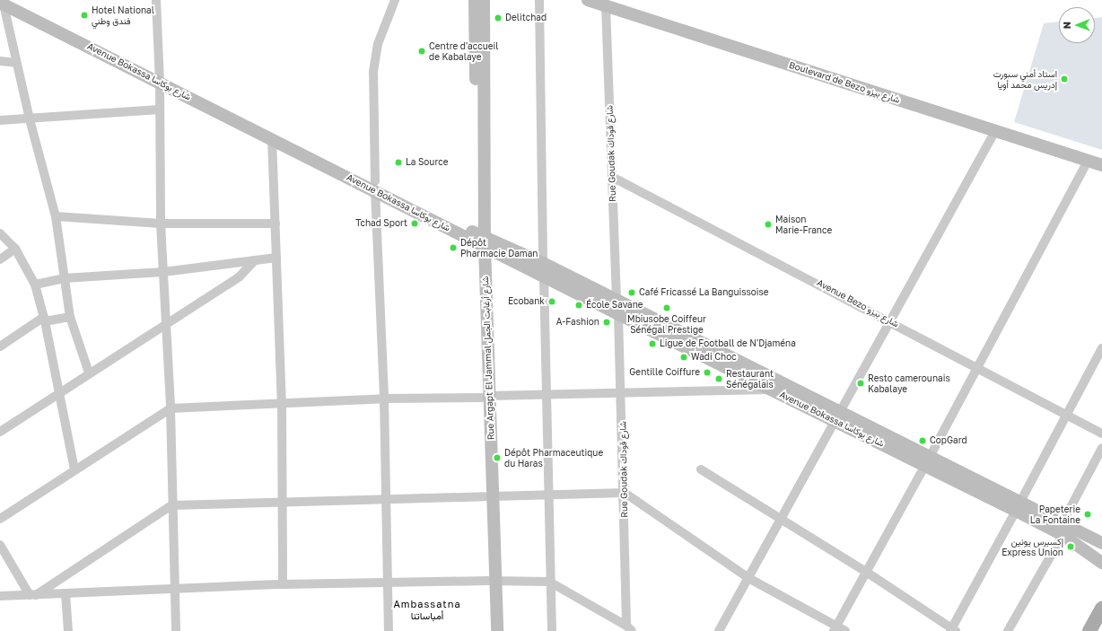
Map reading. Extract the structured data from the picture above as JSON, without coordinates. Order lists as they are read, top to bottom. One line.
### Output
{"streets":{"street":["Avenue Bokassa شارع بوكاسا","Boulevard de Bezo شارع بيزو","Rue Goudak شارع قوداك","Avenue Bezo شارع بيزو","Rue Argapt El Jammal شارع أرغابت الجمل"]},"crossings":[["Avenue Bokassa شارع بوكاسا","Rue Goudak شارع قوداك"],["Avenue Bokassa شارع بوكاسا","Rue Argapt El Jammal شارع أرغابت الجمل"],["Boulevard de Bezo شارع بيزو","Rue Goudak شارع قوداك"],["Rue Goudak شارع قوداك","Avenue Bezo شارع بيزو"]],"districts":["Ambassatna أمباساتنا"],"places":["Hotel National فندق وطني","Delitchad","Centre d'accueil de Kabalaye","استاد أمني سبورت إدريس محمد أويا","La Source","Tchad Sport","Maison Marie-France","Dépôt Pharmacie Daman","Café Fricassé La Banguissoise","Ecobank","École Savane","Mbiusobe Coiffeur Sénégal Prestige","A-Fashion","Ligue de Football de N'Djaména","Wadi Choc","Gentille Coiffure","Restaurant Sénégalais","Resto camerounais Kabalaye","CopGard","Dépôt Pharmaceutique du Haras","Papeterie La Fontaine","إكسبرس يونين Express Union"],"north":"left"}
